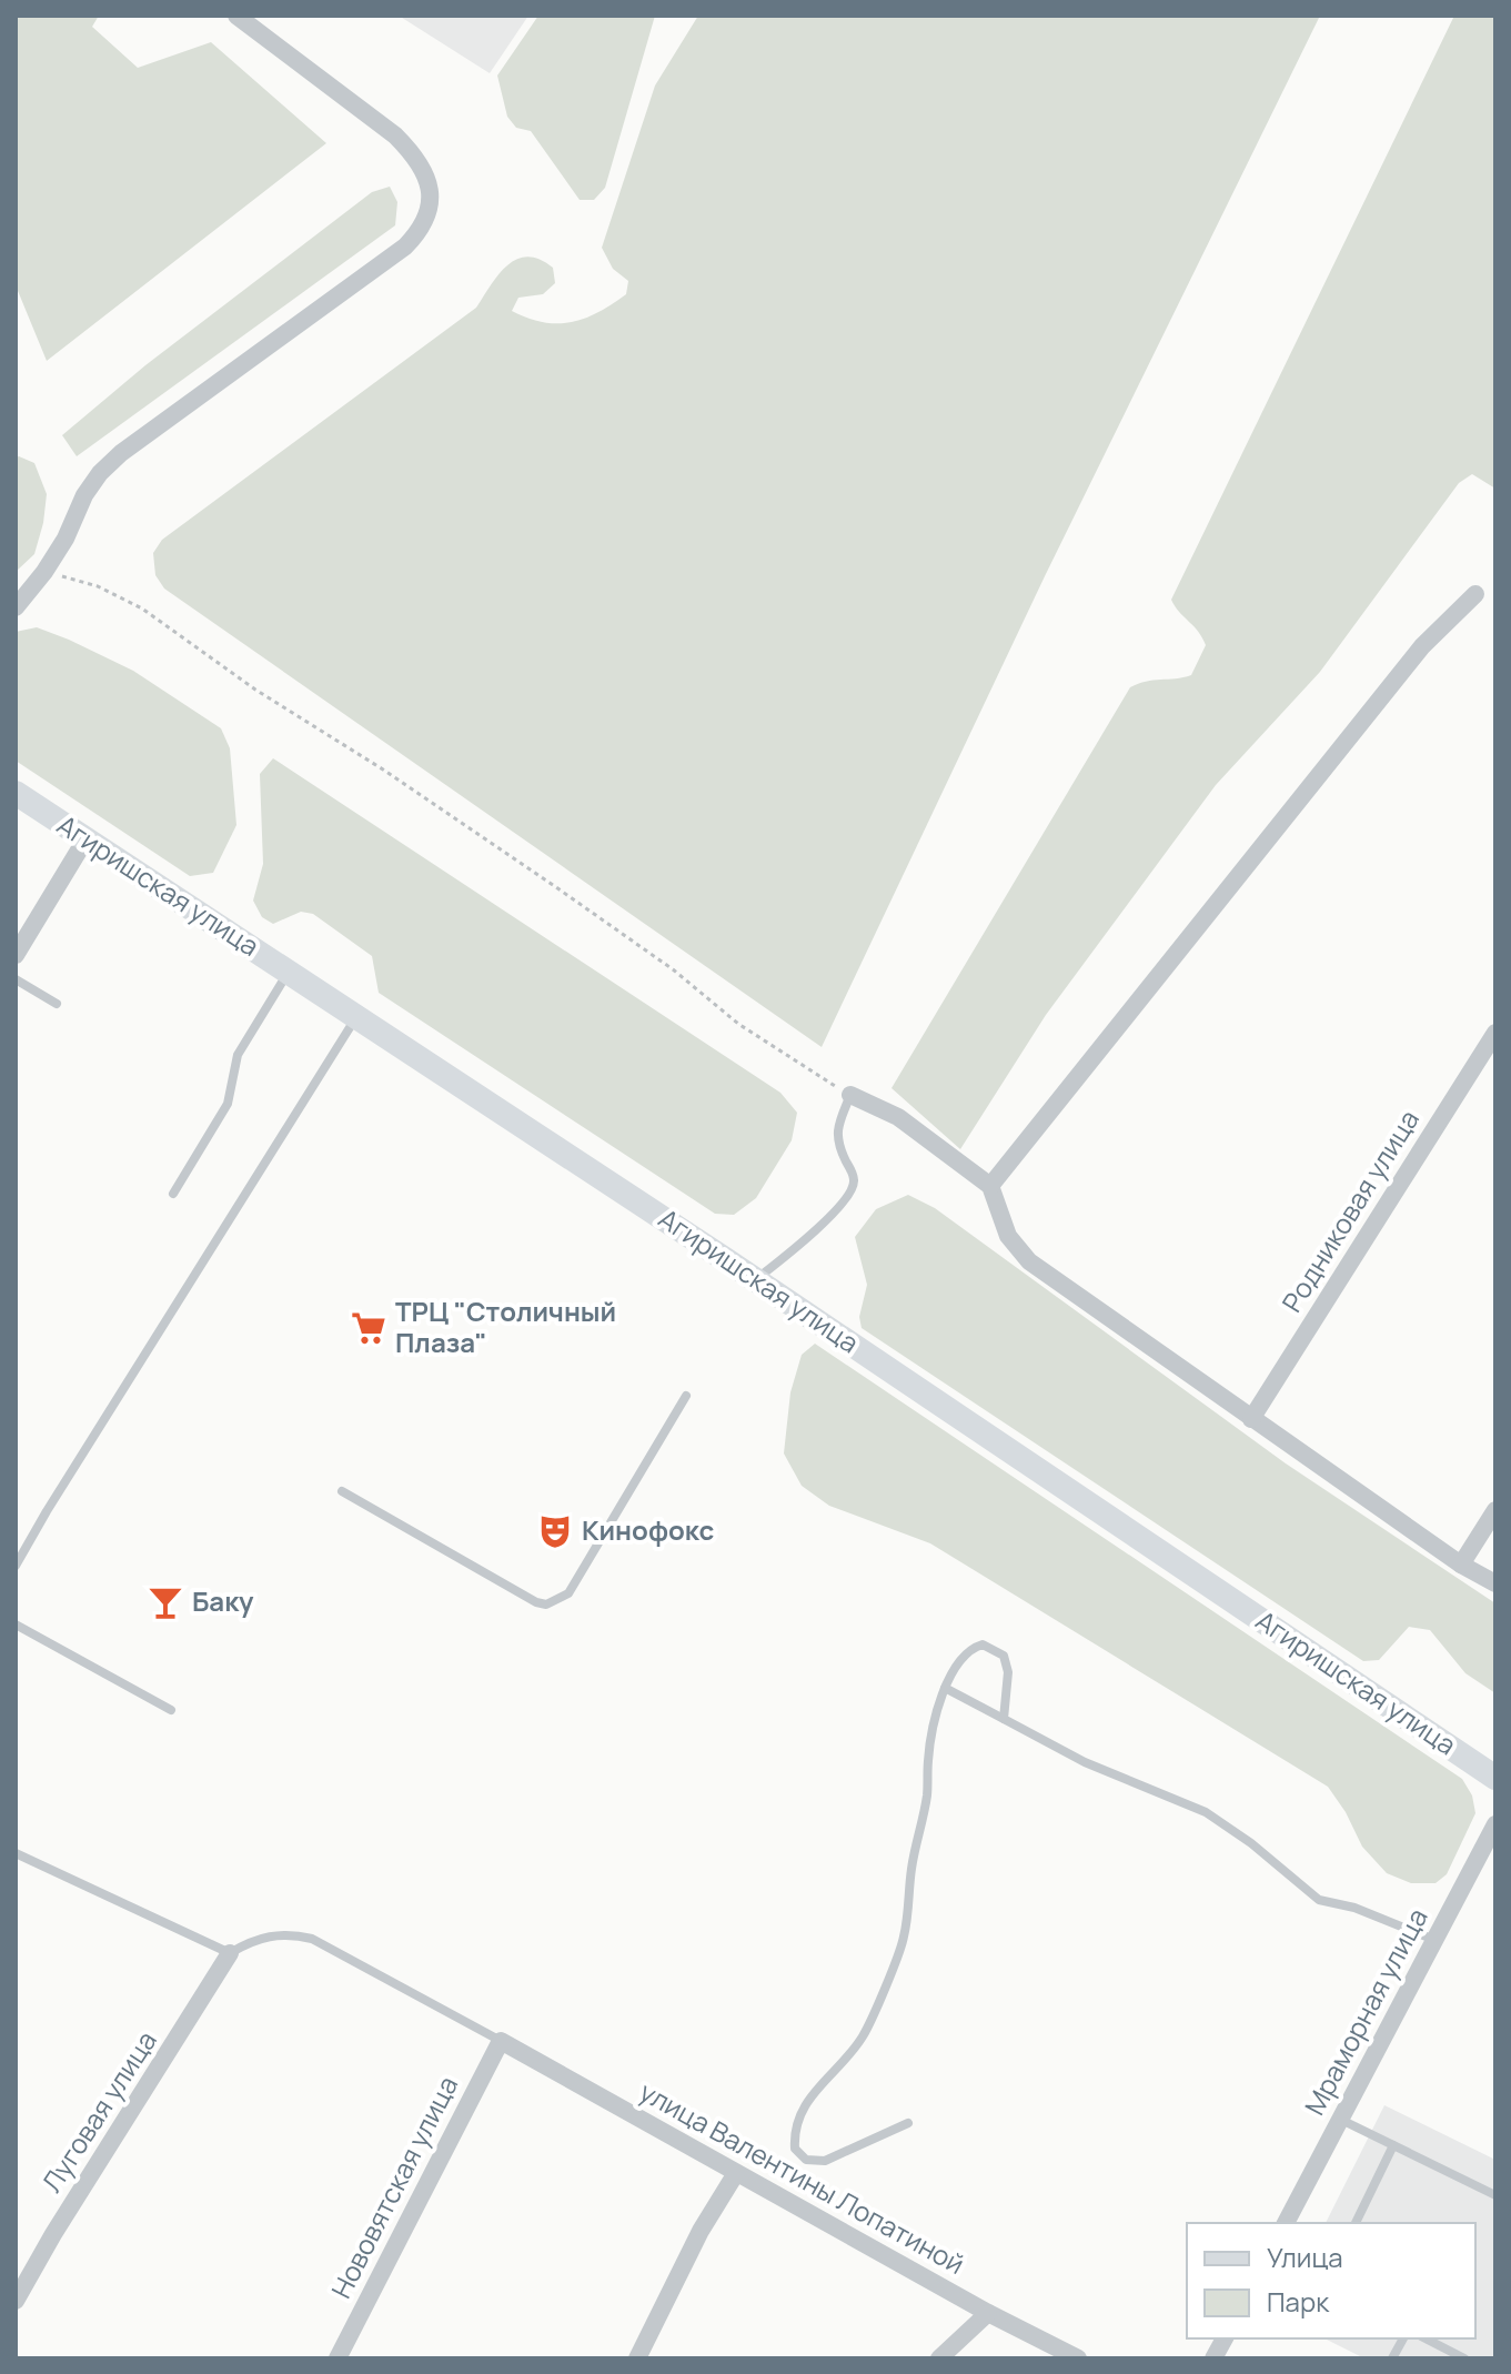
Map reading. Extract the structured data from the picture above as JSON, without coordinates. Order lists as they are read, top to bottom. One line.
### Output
{"streets":{"street":["Агиришская улица","Родниковая улица","Мраморная улица","Луговая улица","улица Валентины Лопатиной","Нововятская улица"]},"crossings":[["улица Валентины Лопатиной","Нововятская улица"]],"places":{"supermarket":["ТРЦ \"Столичный Плаза\""],"theatre":["Кинофокс"],"bar":["Баку"]},"legend":["Улица","Парк"]}
